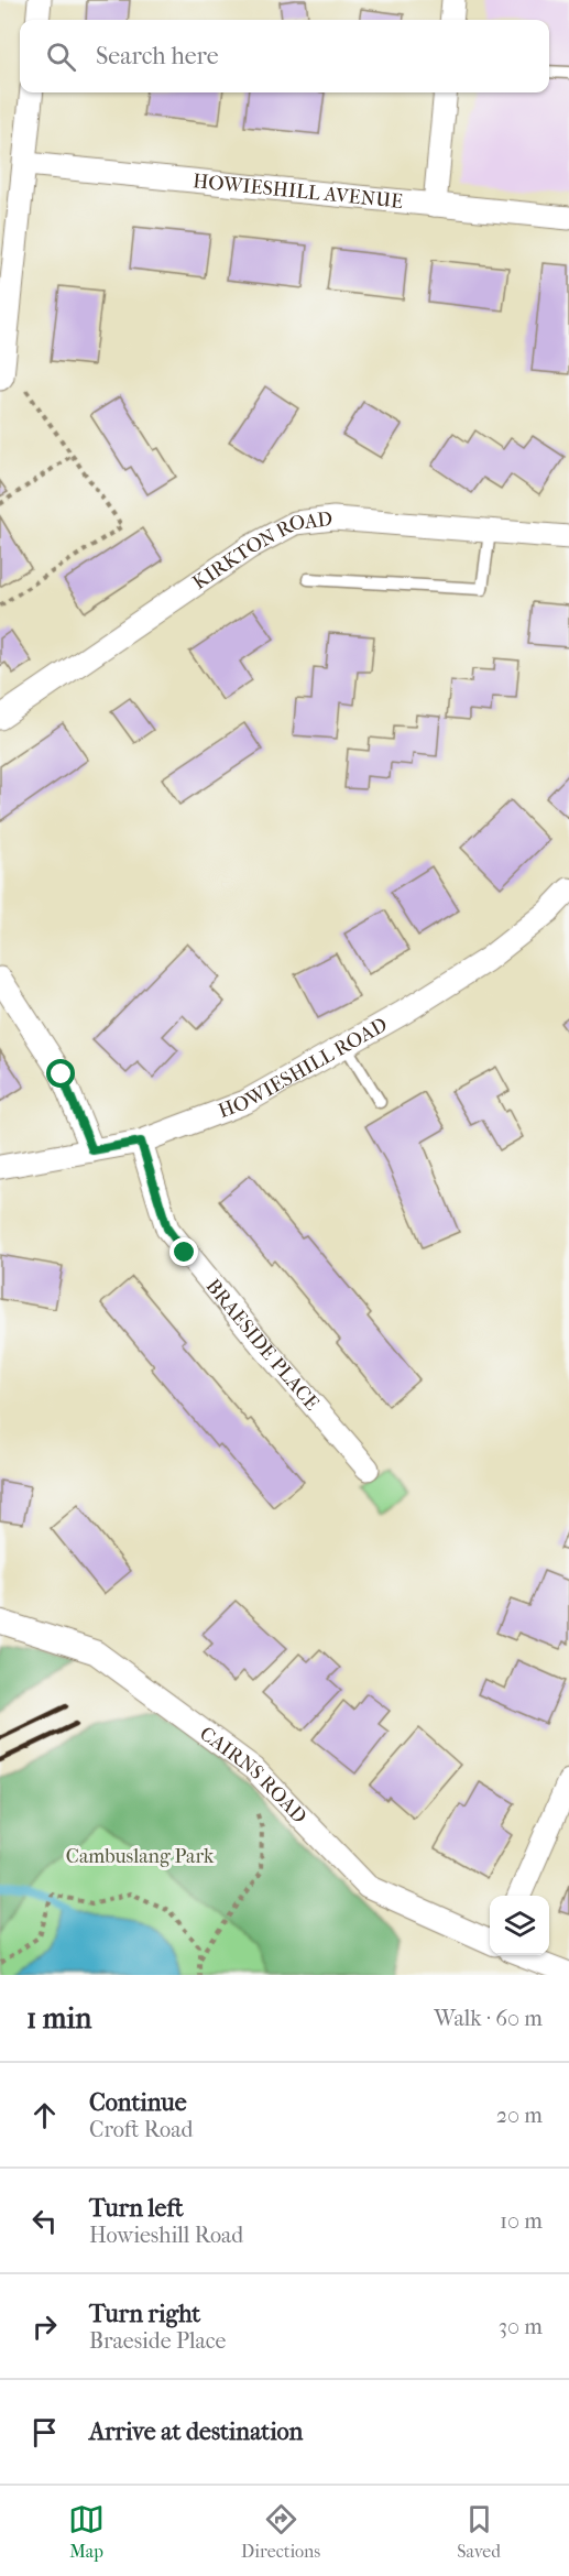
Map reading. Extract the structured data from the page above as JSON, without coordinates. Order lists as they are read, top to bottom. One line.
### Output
{"streets":{"street":["HOWIESHILL AVENUE","KIRKTON ROAD","HOWIESHILL ROAD","BRAESIDE PLACE","CAIRNS ROAD"]},"crossings":[["HOWIESHILL ROAD","BRAESIDE PLACE"]],"parks":["Cambuslang Park"],"page":{"search":"Search here","heading":["1 min","Walk · 60 m"],"list":[["Continue","Croft Road","20 m"],["Turn left","Howieshill Road","10 m"],["Turn right","Braeside Place","30 m"],"Arrive at destination"],"nav":["Map","Directions","Saved"]}}
